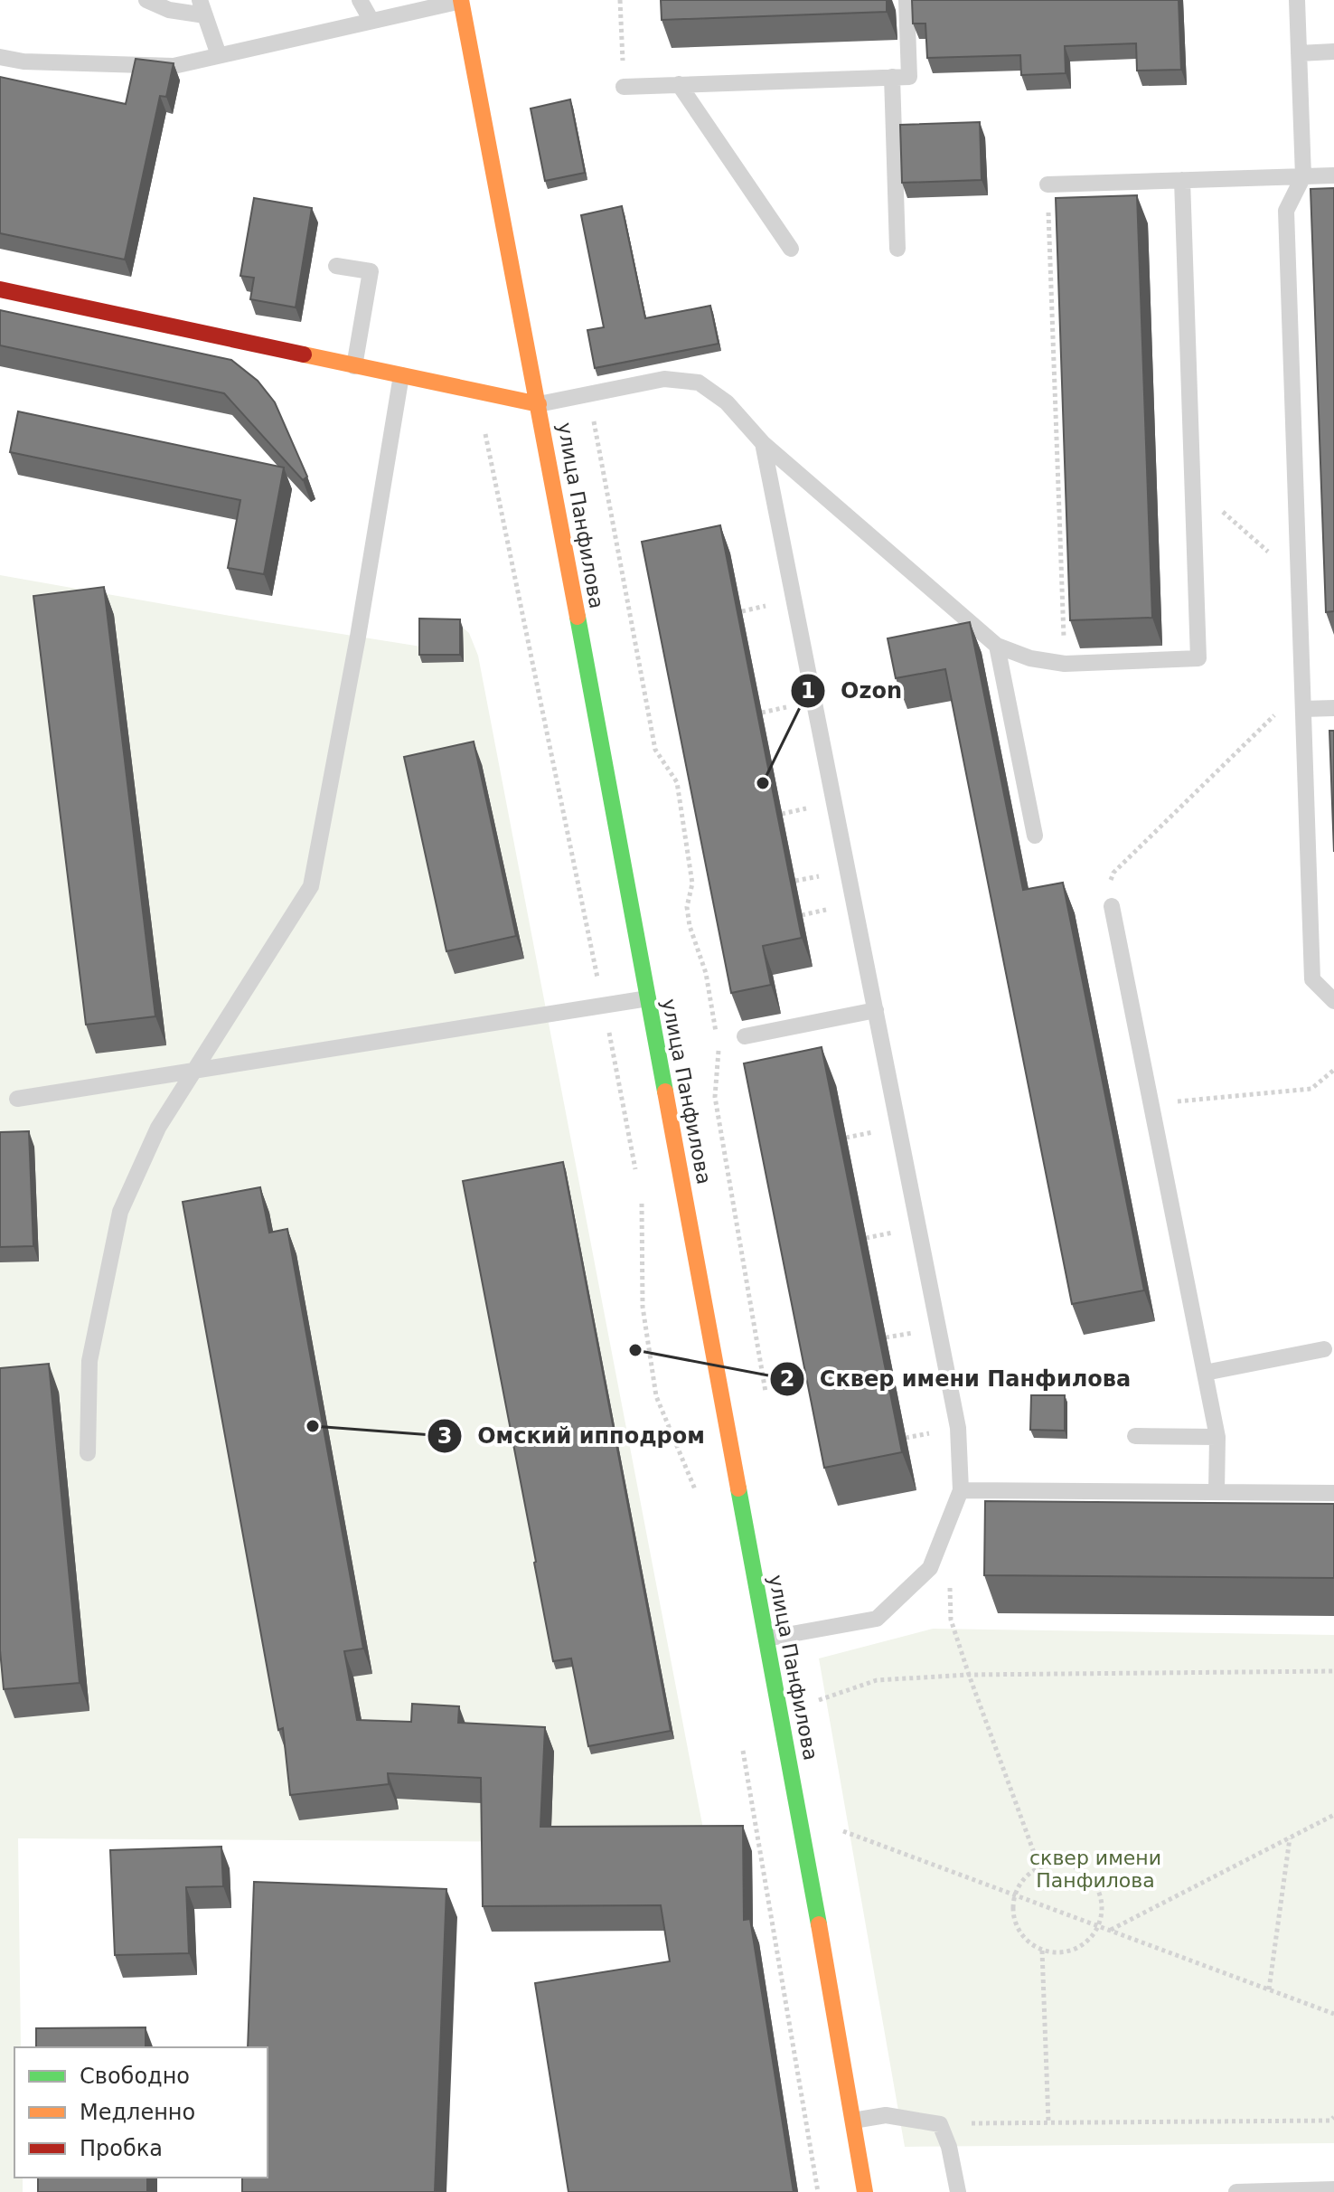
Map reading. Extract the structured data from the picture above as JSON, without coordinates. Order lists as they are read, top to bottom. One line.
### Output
{"streets":{"main road":["улица Панфилова"]},"parks":["сквер имени Панфилова"],"places":["Ozon","Сквер имени Панфилова","Омский ипподром"],"legend":["Свободно","Медленно","Пробка"]}
